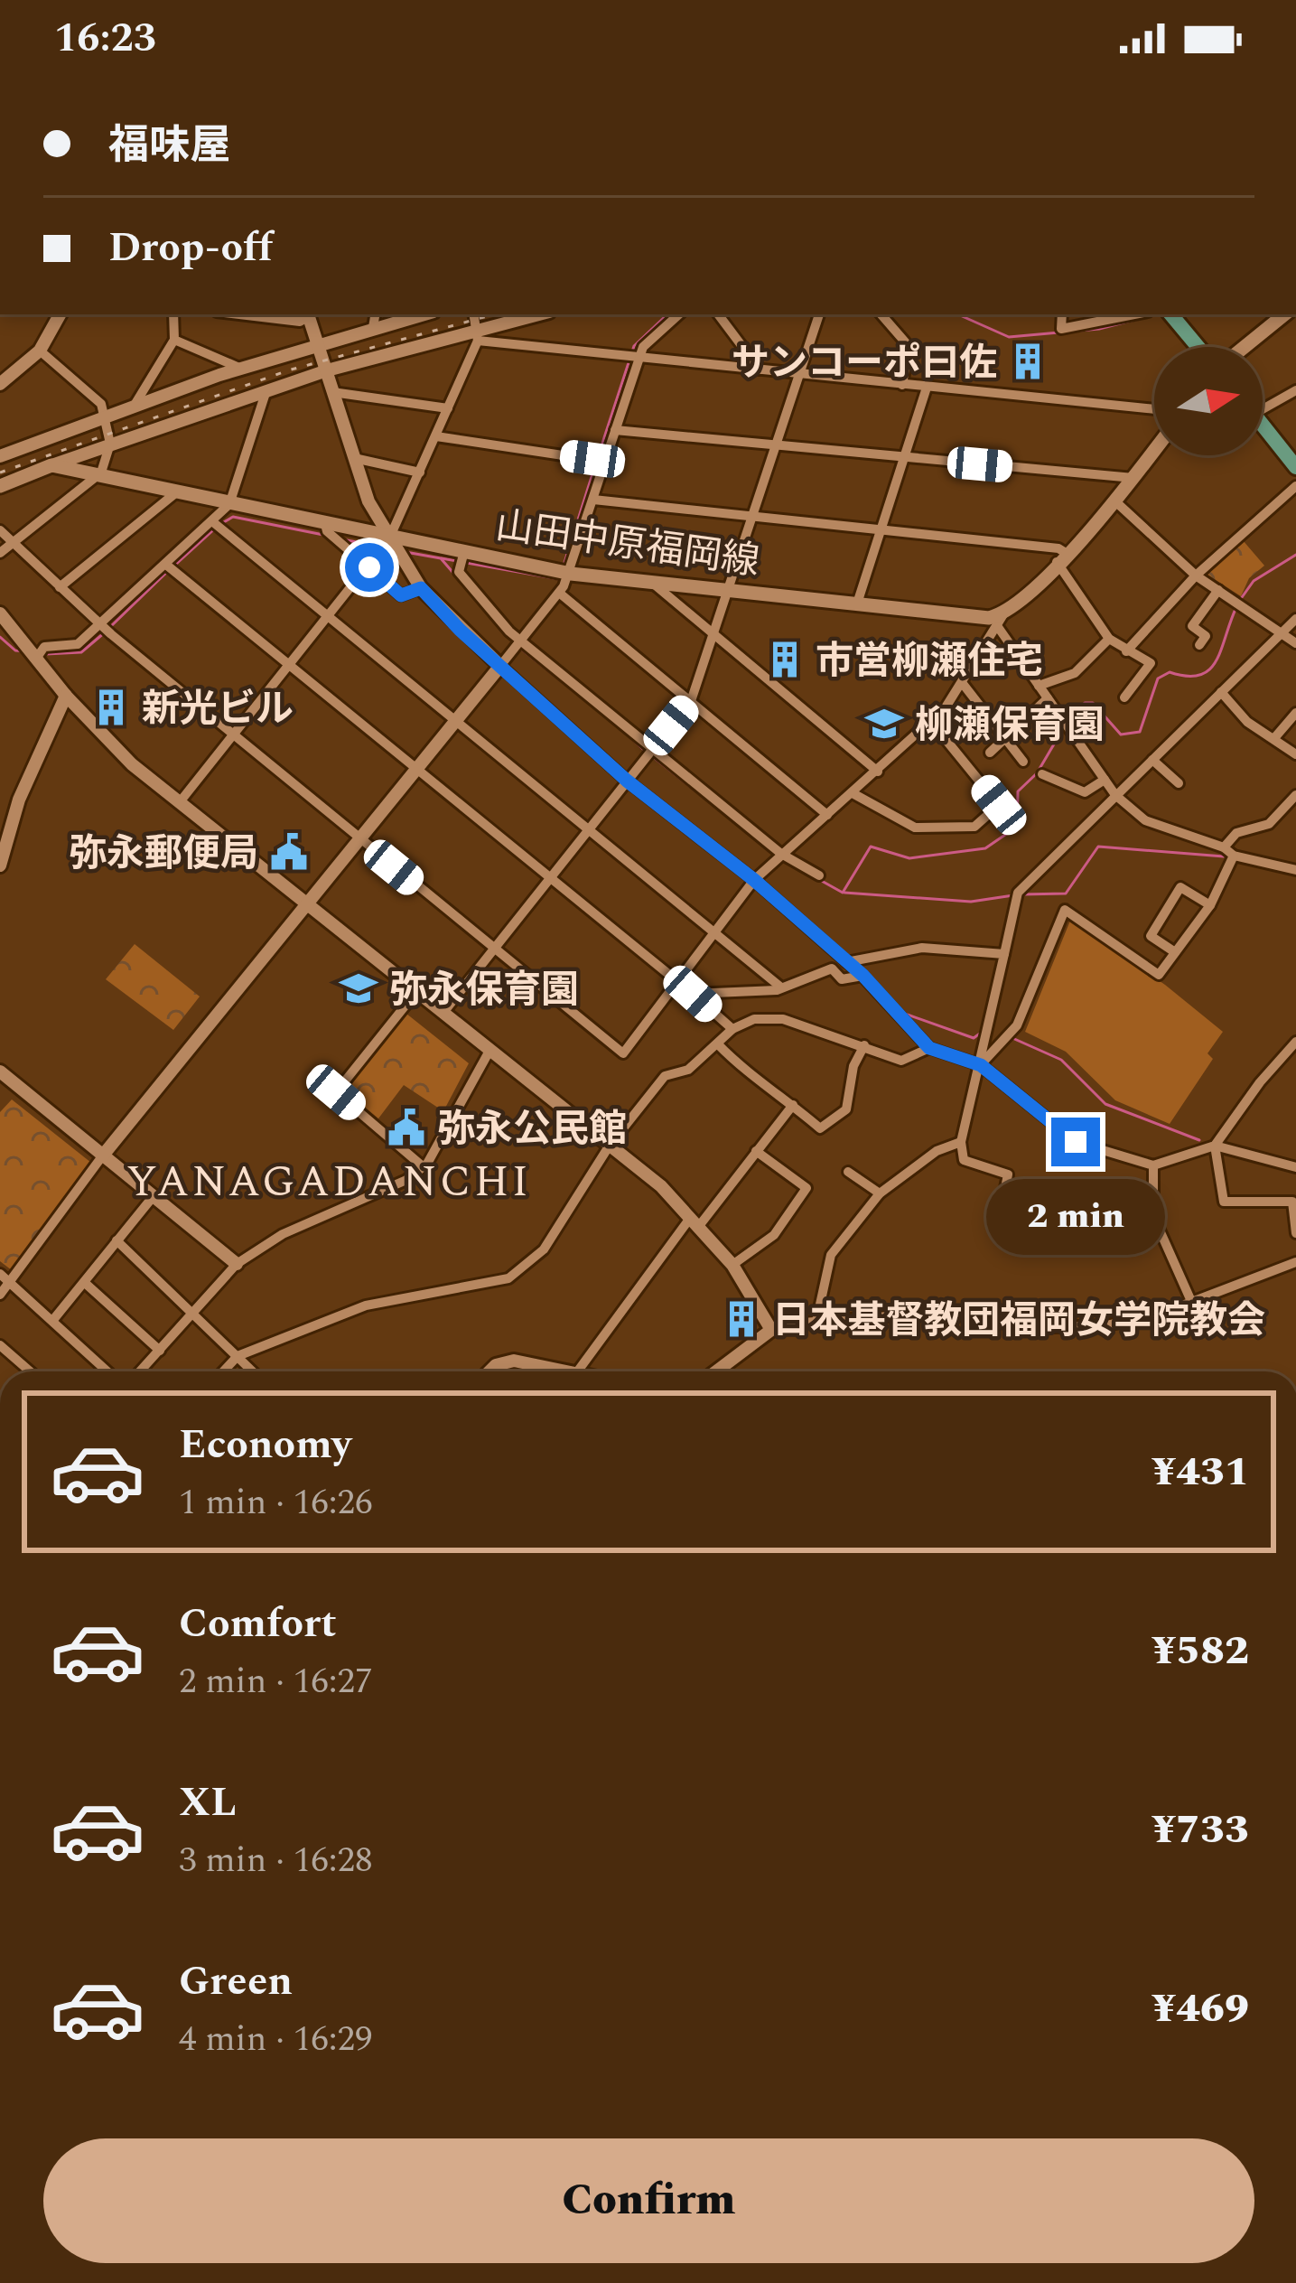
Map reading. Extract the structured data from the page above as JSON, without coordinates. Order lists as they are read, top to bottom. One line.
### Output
{"streets":{"main road":["山田中原福岡線"]},"districts":["YANAGADANCHI"],"places":{"building":["サンコーポ曰佐","市営柳瀬住宅","新光ビル","日本基督教団福岡女学院教会"],"school or university":["柳瀬保育園","弥永保育園"],"public building":["弥永郵便局","弥永公民館"]},"north":"right","page":{"status":"16:23","banner":["福味屋","Drop-off"],"bubble":"2 min","list":[{"name":"Economy","note":"1 min · 16:26","value":"¥431"},{"name":"Comfort","note":"2 min · 16:27","value":"¥582"},{"name":"XL","note":"3 min · 16:28","value":"¥733"},{"name":"Green","note":"4 min · 16:29","value":"¥469"}],"buttons":"Confirm"}}
